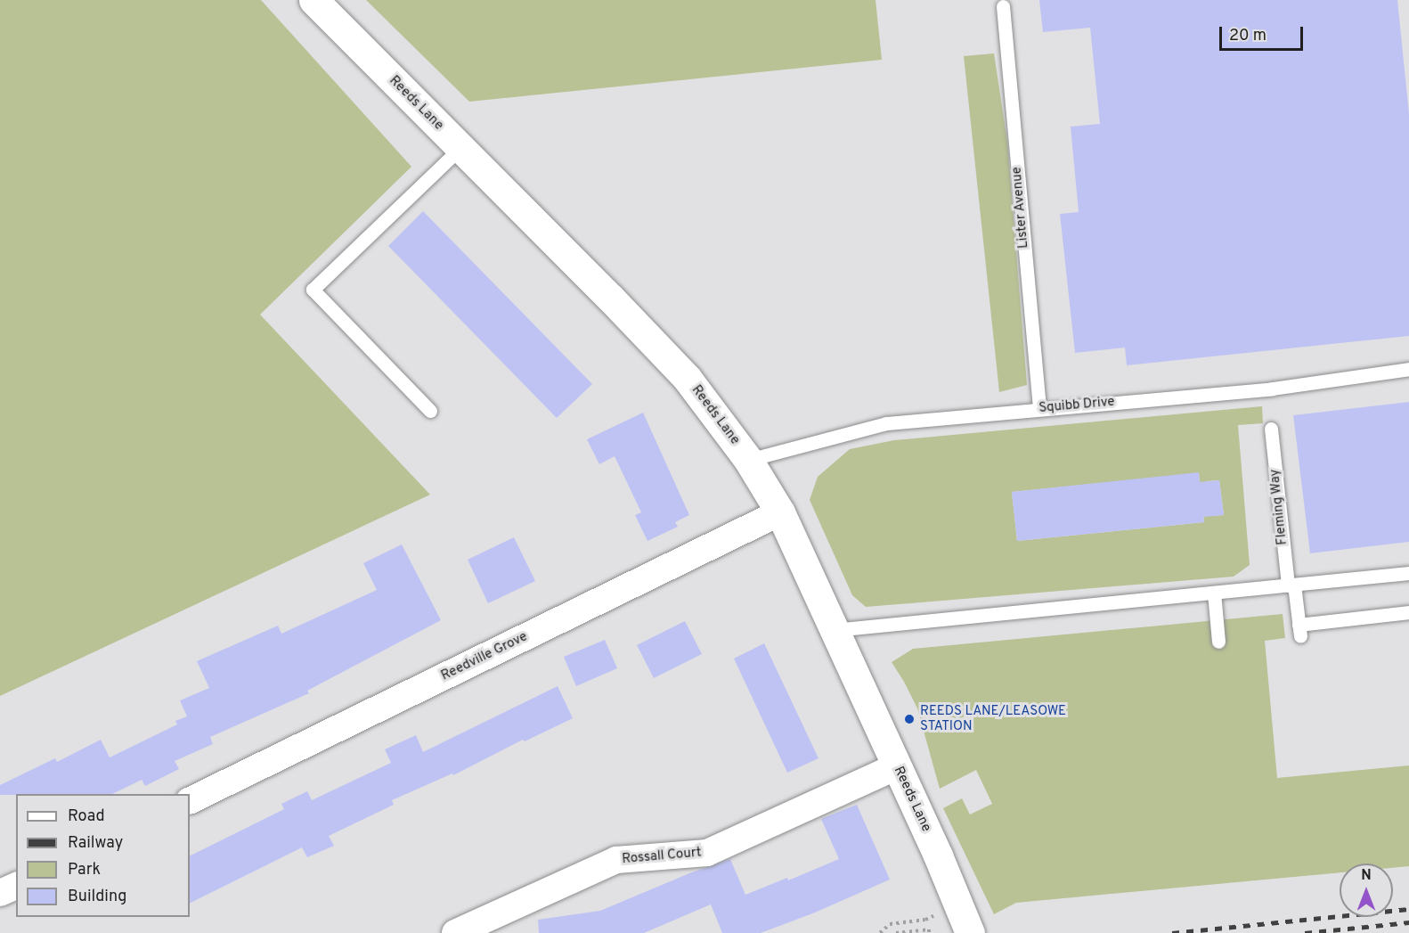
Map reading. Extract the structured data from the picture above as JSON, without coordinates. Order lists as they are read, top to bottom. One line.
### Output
{"streets":{"street":["Reeds Lane","Reedville Grove","Rossall Court"],"lane":["Lister Avenue","Squibb Drive","Fleming Way"]},"crossings":[["Reeds Lane","Squibb Drive"],["Reeds Lane","Reedville Grove"],["Reeds Lane","Rossall Court"],["Lister Avenue","Squibb Drive"]],"places":["REEDS LANE/LEASOWE STATION"],"legend":["Road","Railway","Park","Building"],"scale_bar":"20 m","north":"top"}
